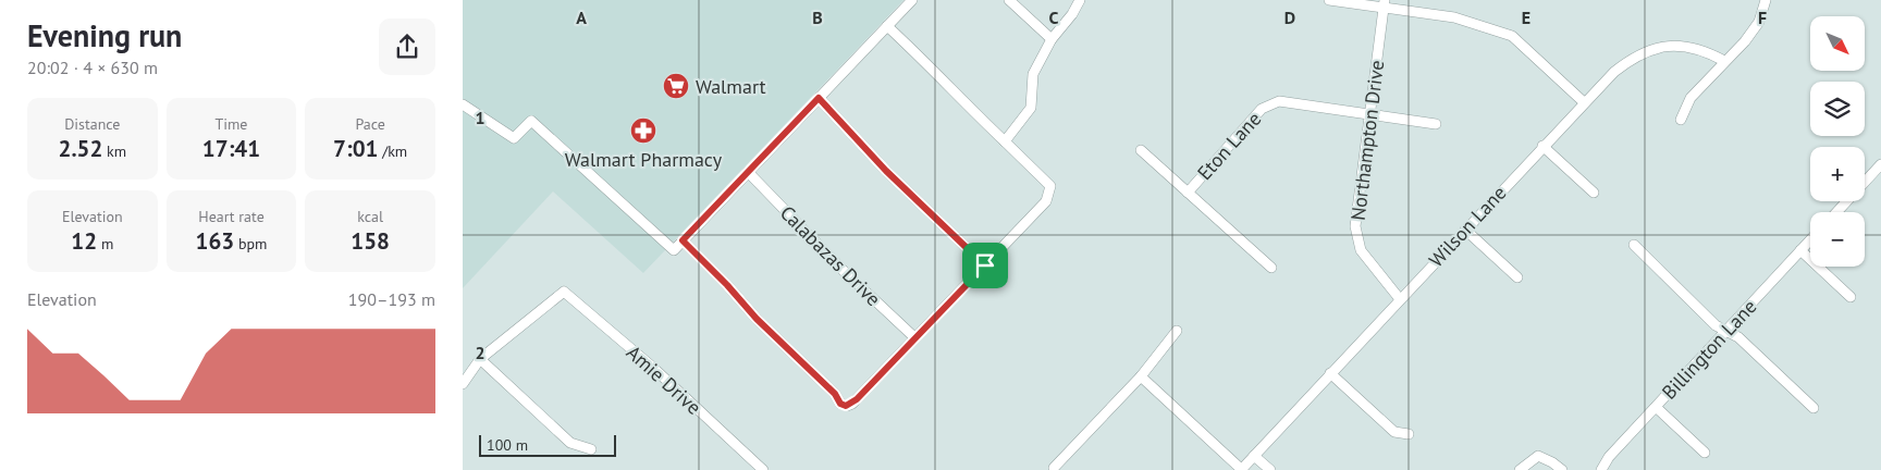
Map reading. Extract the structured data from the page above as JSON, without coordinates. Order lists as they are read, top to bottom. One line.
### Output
{"streets":{"street":["Northampton Drive","Eton Lane","Wilson Lane","Calabazas Drive","Billington Lane","Amie Drive"]},"crossings":[["Northampton Drive","Eton Lane"],["Northampton Drive","Wilson Lane"]],"places":{"supermarket":["Walmart"],"pharmacy":["Walmart Pharmacy"]},"scale_bar":"100 m","north":"bottom right","page":{"heading":["Evening run","20:02 · 4 × 630 m"],"map_buttons":["+","−"],"stats":[["Distance","2.52 km"],["Time","17:41"],["Pace","7:01 /km"],["Elevation","12 m"],["Heart rate","163 bpm"],["kcal","158"]],"chart":["Elevation","190–193 m"],"scale":"100 m"},"grid":{"columns":["A","B","C","D","E","F"],"rows":["1","2"]}}
